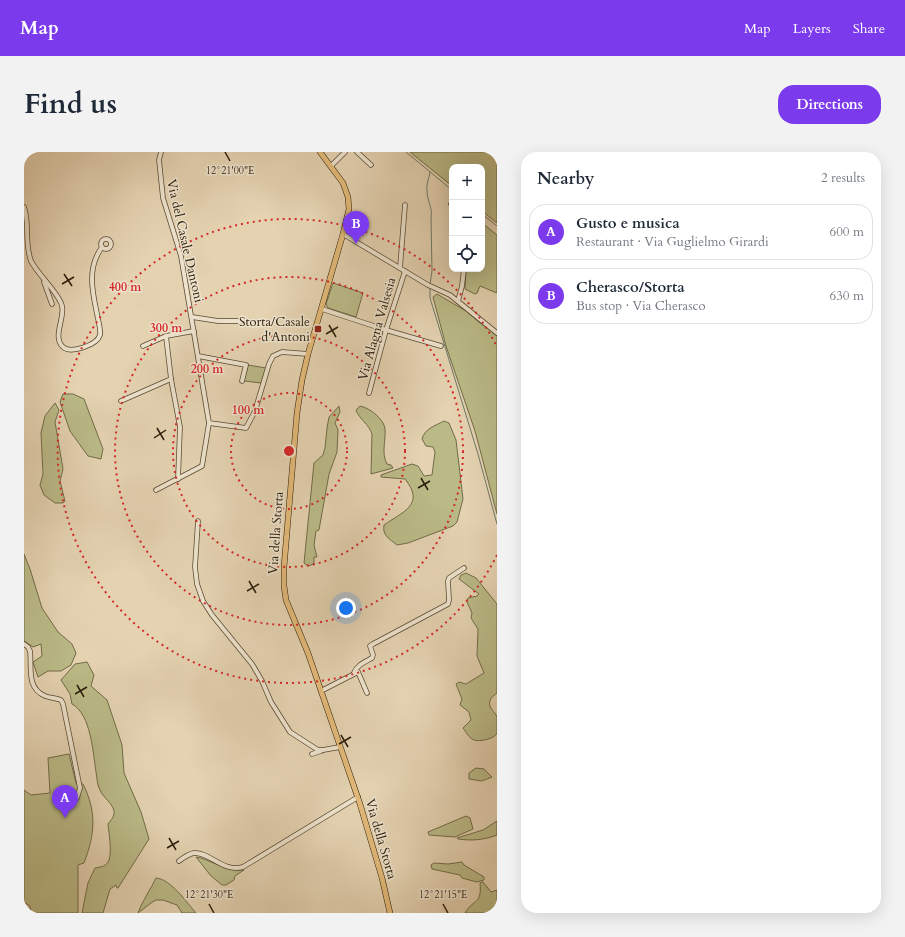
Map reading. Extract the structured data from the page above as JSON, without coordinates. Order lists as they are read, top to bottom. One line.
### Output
{"streets":{"main road":["Via della Storta"],"street":["Via del Casale Dantoni","Via Alagna Valsesia"]},"places":{"transit":["Storta/Casale d'Antoni"]},"page":{"header":"Map","nav":["Map","Layers","Share"],"title":"Find us","buttons":"Directions","heading":["Nearby","2 results"],"map_buttons":["+","−"],"list":[{"mark":"A","name":"Gusto e musica","note":"Restaurant · Via Guglielmo Girardi","value":"600 m"},{"mark":"B","name":"Cherasco/Storta","note":"Bus stop · Via Cherasco","value":"630 m"}],"pins":["B","A"]},"coordinates":["12°21'00\"E","12°21'30\"E","12°21'15\"E"],"rings":["400 m","300 m","200 m","100 m"]}
